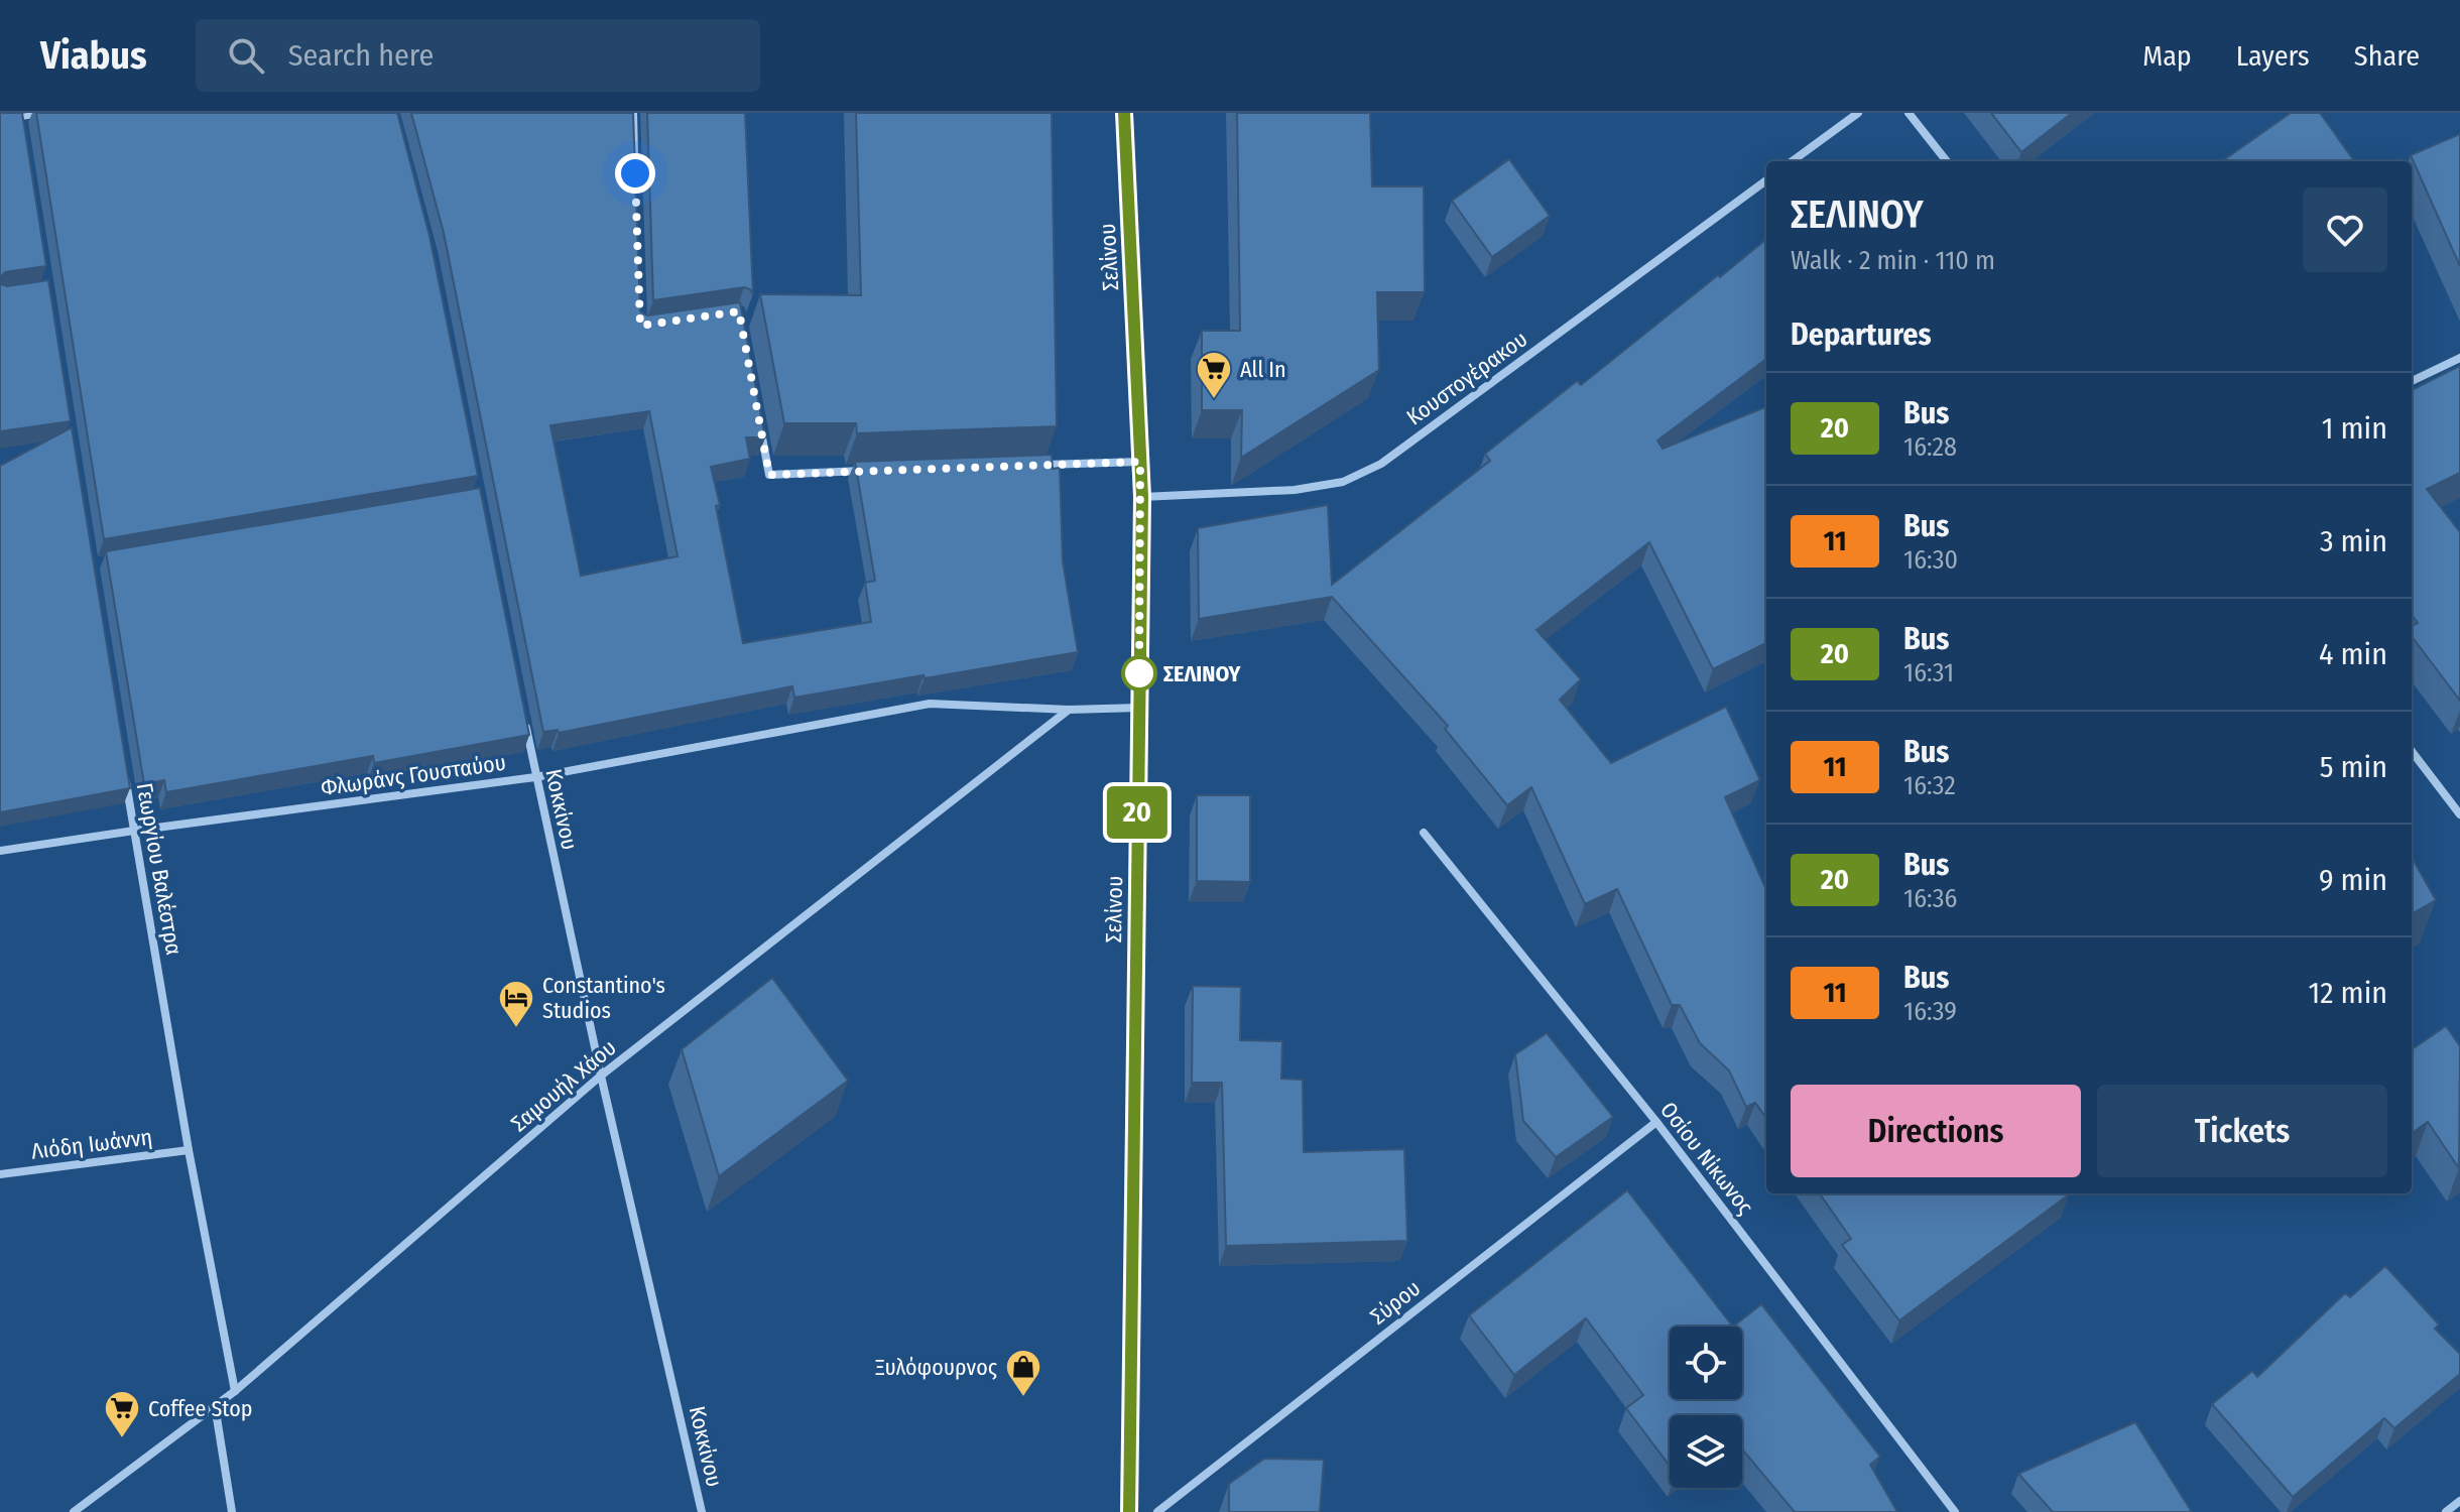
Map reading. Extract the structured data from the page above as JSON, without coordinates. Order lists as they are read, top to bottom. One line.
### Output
{"streets":{"street":["Σελίνου","Κουστογέρακου","Φλωράνς Γουσταύου","Κοκκίνου","Γεωργίου Βαλέστρα","Σαμουήλ Χάου","Λιόδη Ιωάννη","Οσίου Νίκωνος","Σύρου"]},"crossings":[["Σελίνου","Κουστογέρακου"],["Φλωράνς Γουσταύου","Κοκκίνου"],["Φλωράνς Γουσταύου","Γεωργίου Βαλέστρα"],["Φλωράνς Γουσταύου","Σαμουήλ Χάου"],["Κοκκίνου","Σαμουήλ Χάου"],["Γεωργίου Βαλέστρα","Σαμουήλ Χάου"],["Γεωργίου Βαλέστρα","Λιόδη Ιωάννη"],["Οσίου Νίκωνος","Σύρου"]],"places":{"supermarket":["All In","Coffee Stop"],"other":["ΣΕΛΙΝΟΥ"],"hotel":["Constantino's Studios"],"shop":["Ξυλόφουρνος"]},"lines":["bus line 20"],"page":{"header":"Viabus","search":"Search here","nav":["Map","Layers","Share"],"on_map":"20","heading":[["ΣΕΛΙΝΟΥ","Walk · 2 min · 110 m"],"Departures"],"list":[{"mark":"20","name":"Bus","note":"16:28","value":"1 min"},{"mark":"11","name":"Bus","note":"16:30","value":"3 min"},{"mark":"20","name":"Bus","note":"16:31","value":"4 min"},{"mark":"11","name":"Bus","note":"16:32","value":"5 min"},{"mark":"20","name":"Bus","note":"16:36","value":"9 min"},{"mark":"11","name":"Bus","note":"16:39","value":"12 min"}],"buttons":["Directions","Tickets"]}}
